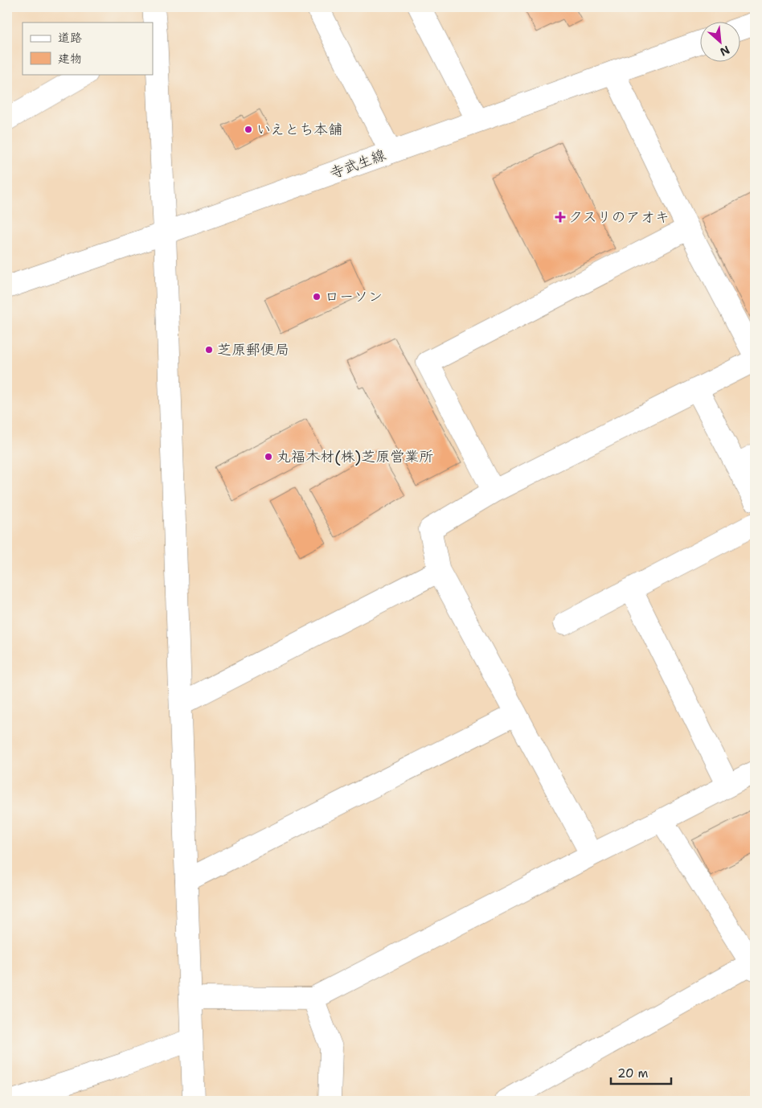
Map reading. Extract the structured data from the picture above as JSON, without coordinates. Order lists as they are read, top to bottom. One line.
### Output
{"streets":{"street":["寺武生線"]},"places":{"other":["いえとち本舗","ローソン","芝原郵便局","丸福木材(株)芝原営業所"],"health":["クスリのアオキ"]},"legend":["道路","建物"],"scale_bar":"20 m","north":"bottom right"}
